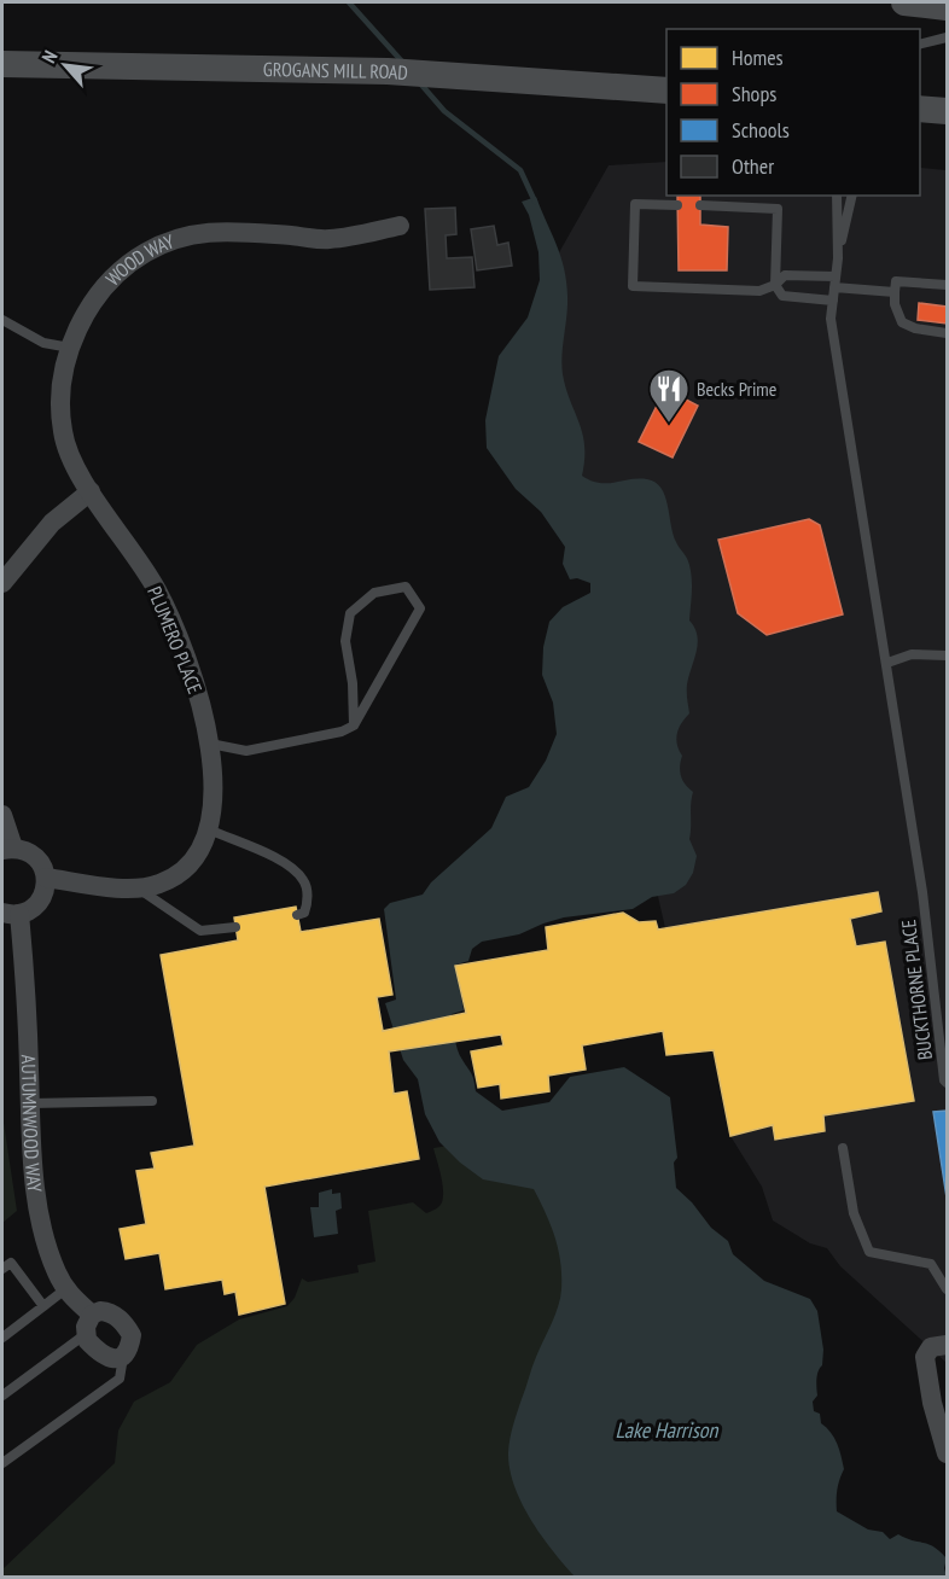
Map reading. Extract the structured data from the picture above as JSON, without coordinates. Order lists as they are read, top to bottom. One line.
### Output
{"streets":{"main road":["GROGANS MILL ROAD"],"street":["WOOD WAY","PLUMERO PLACE","AUTUMNWOOD WAY"],"lane":["BUCKTHORNE PLACE"]},"crossings":[["WOOD WAY","PLUMERO PLACE"]],"water":["Lake Harrison"],"places":{"restaurant":["Becks Prime"]},"legend":["Homes","Shops","Schools","Other"],"north":"top left"}
